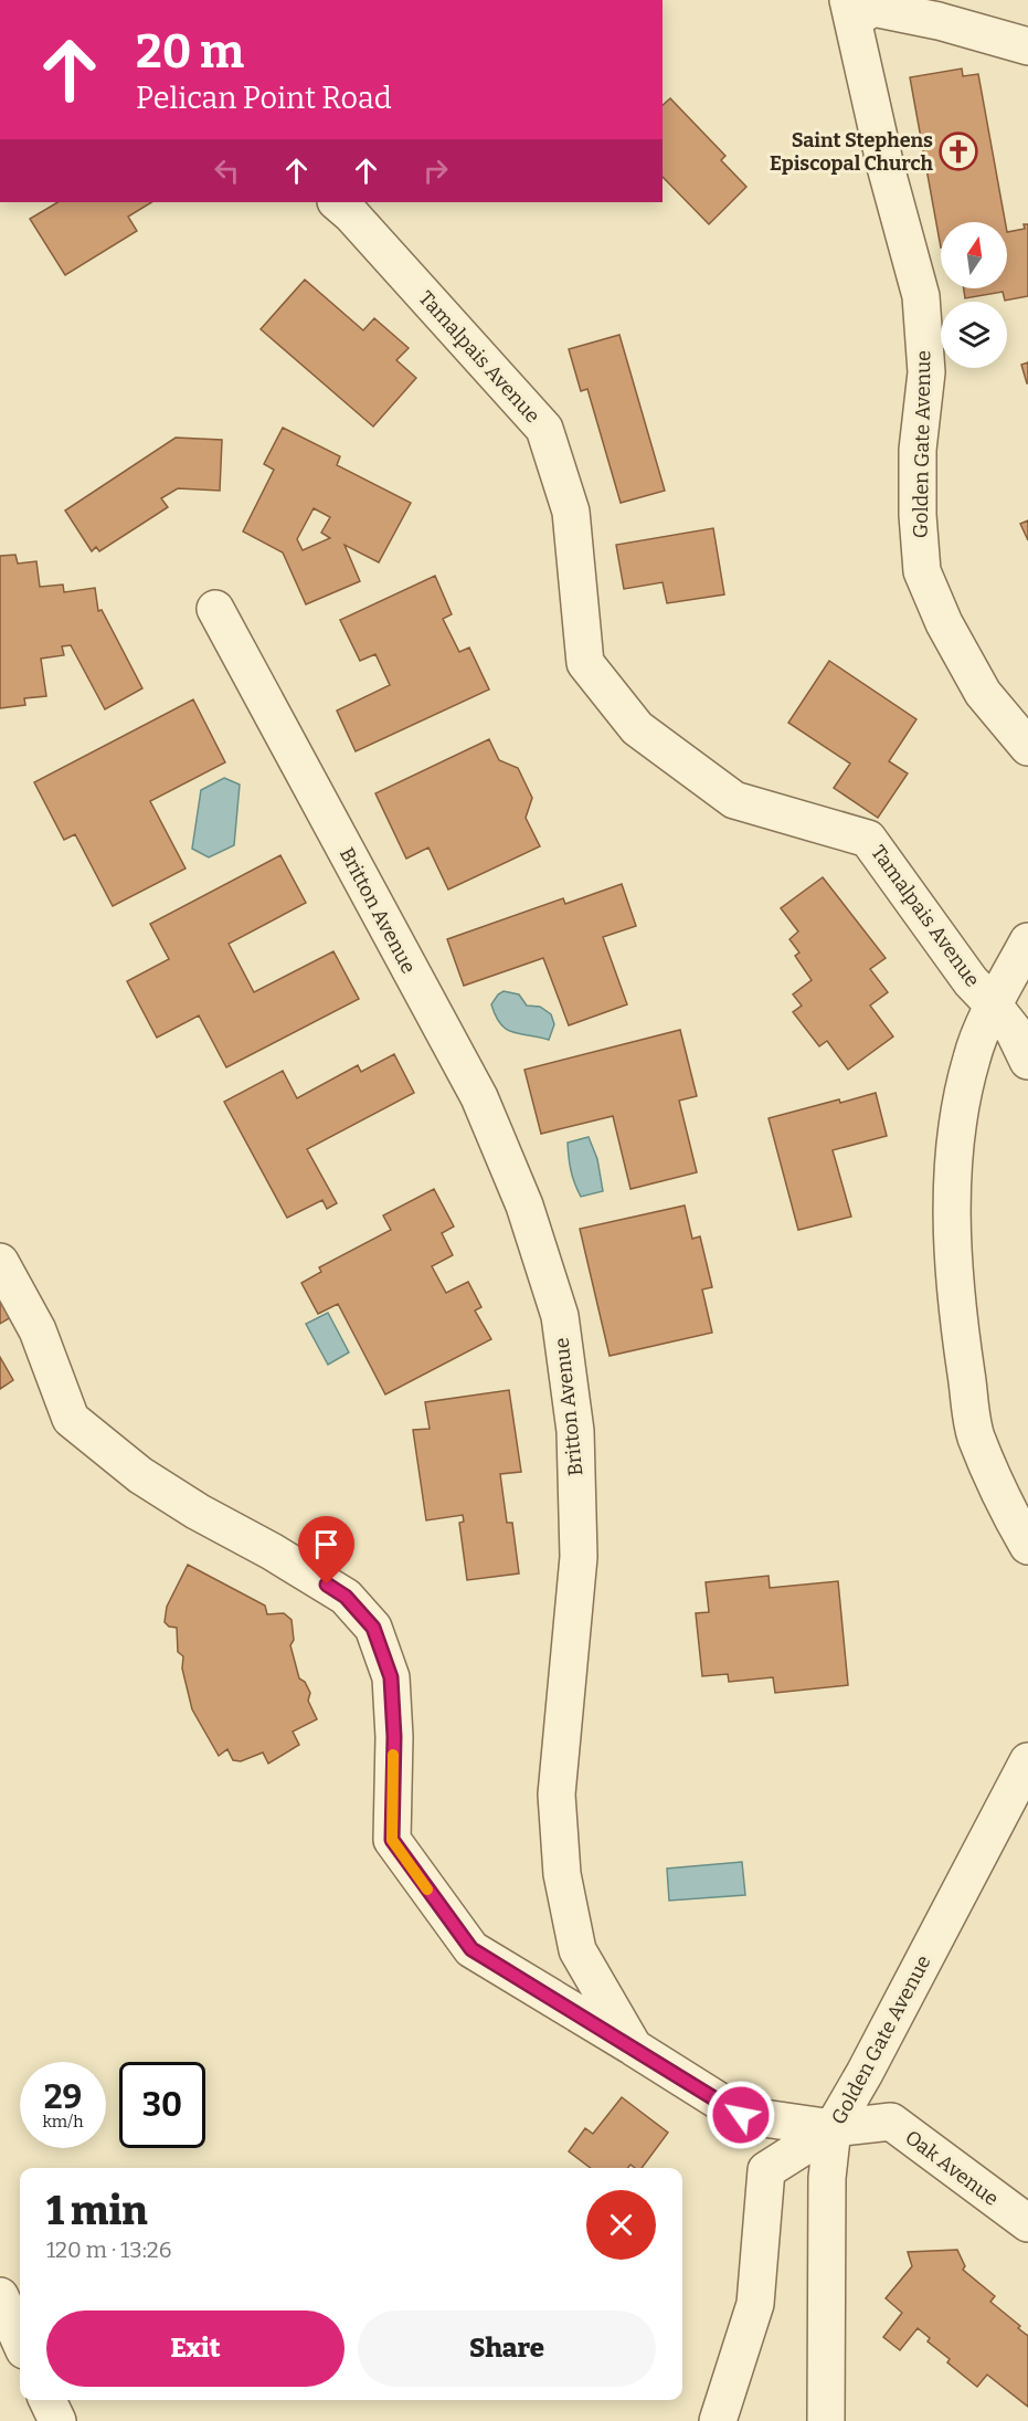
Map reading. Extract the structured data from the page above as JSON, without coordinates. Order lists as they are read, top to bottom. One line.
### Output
{"streets":{"street":["Tamalpais Avenue","Golden Gate Avenue","Britton Avenue","Oak Avenue"]},"crossings":[["Golden Gate Avenue","Britton Avenue"],["Golden Gate Avenue","Oak Avenue"],["Britton Avenue","Oak Avenue"]],"places":{"church":["Saint Stephens Episcopal Church"]},"north":"top","page":{"turn":["20 m","Pelican Point Road"],"speed":"29 km/h","limit":"30","heading":["1 min","120 m · 13:26"],"buttons":["Exit","Share"]}}
